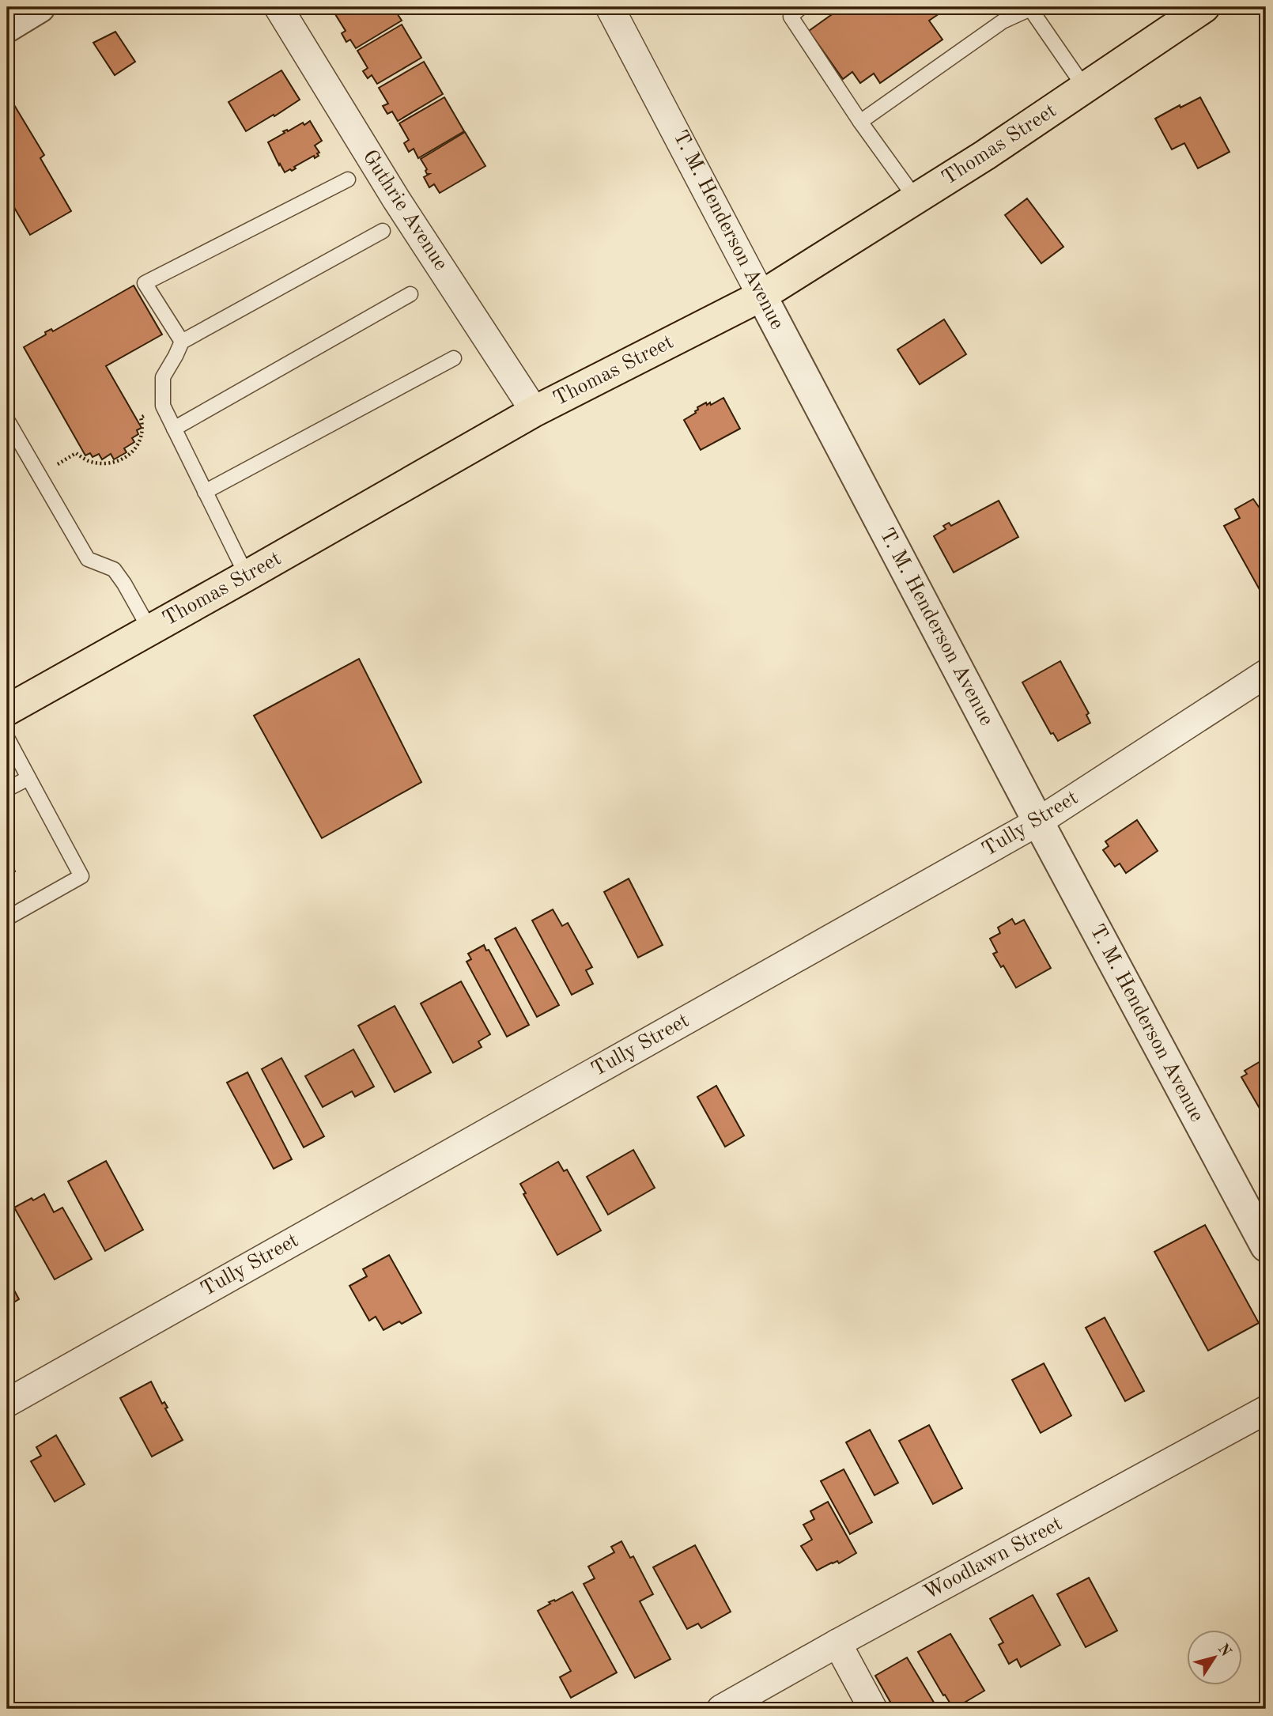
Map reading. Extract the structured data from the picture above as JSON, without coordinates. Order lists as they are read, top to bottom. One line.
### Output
{"streets":{"main road":["Thomas Street"],"street":["Guthrie Avenue","T. M. Henderson Avenue","Tully Street","Woodlawn Street"]},"crossings":[["Thomas Street","Guthrie Avenue"],["Thomas Street","T. M. Henderson Avenue"],["T. M. Henderson Avenue","Tully Street"]],"north":"top right"}
